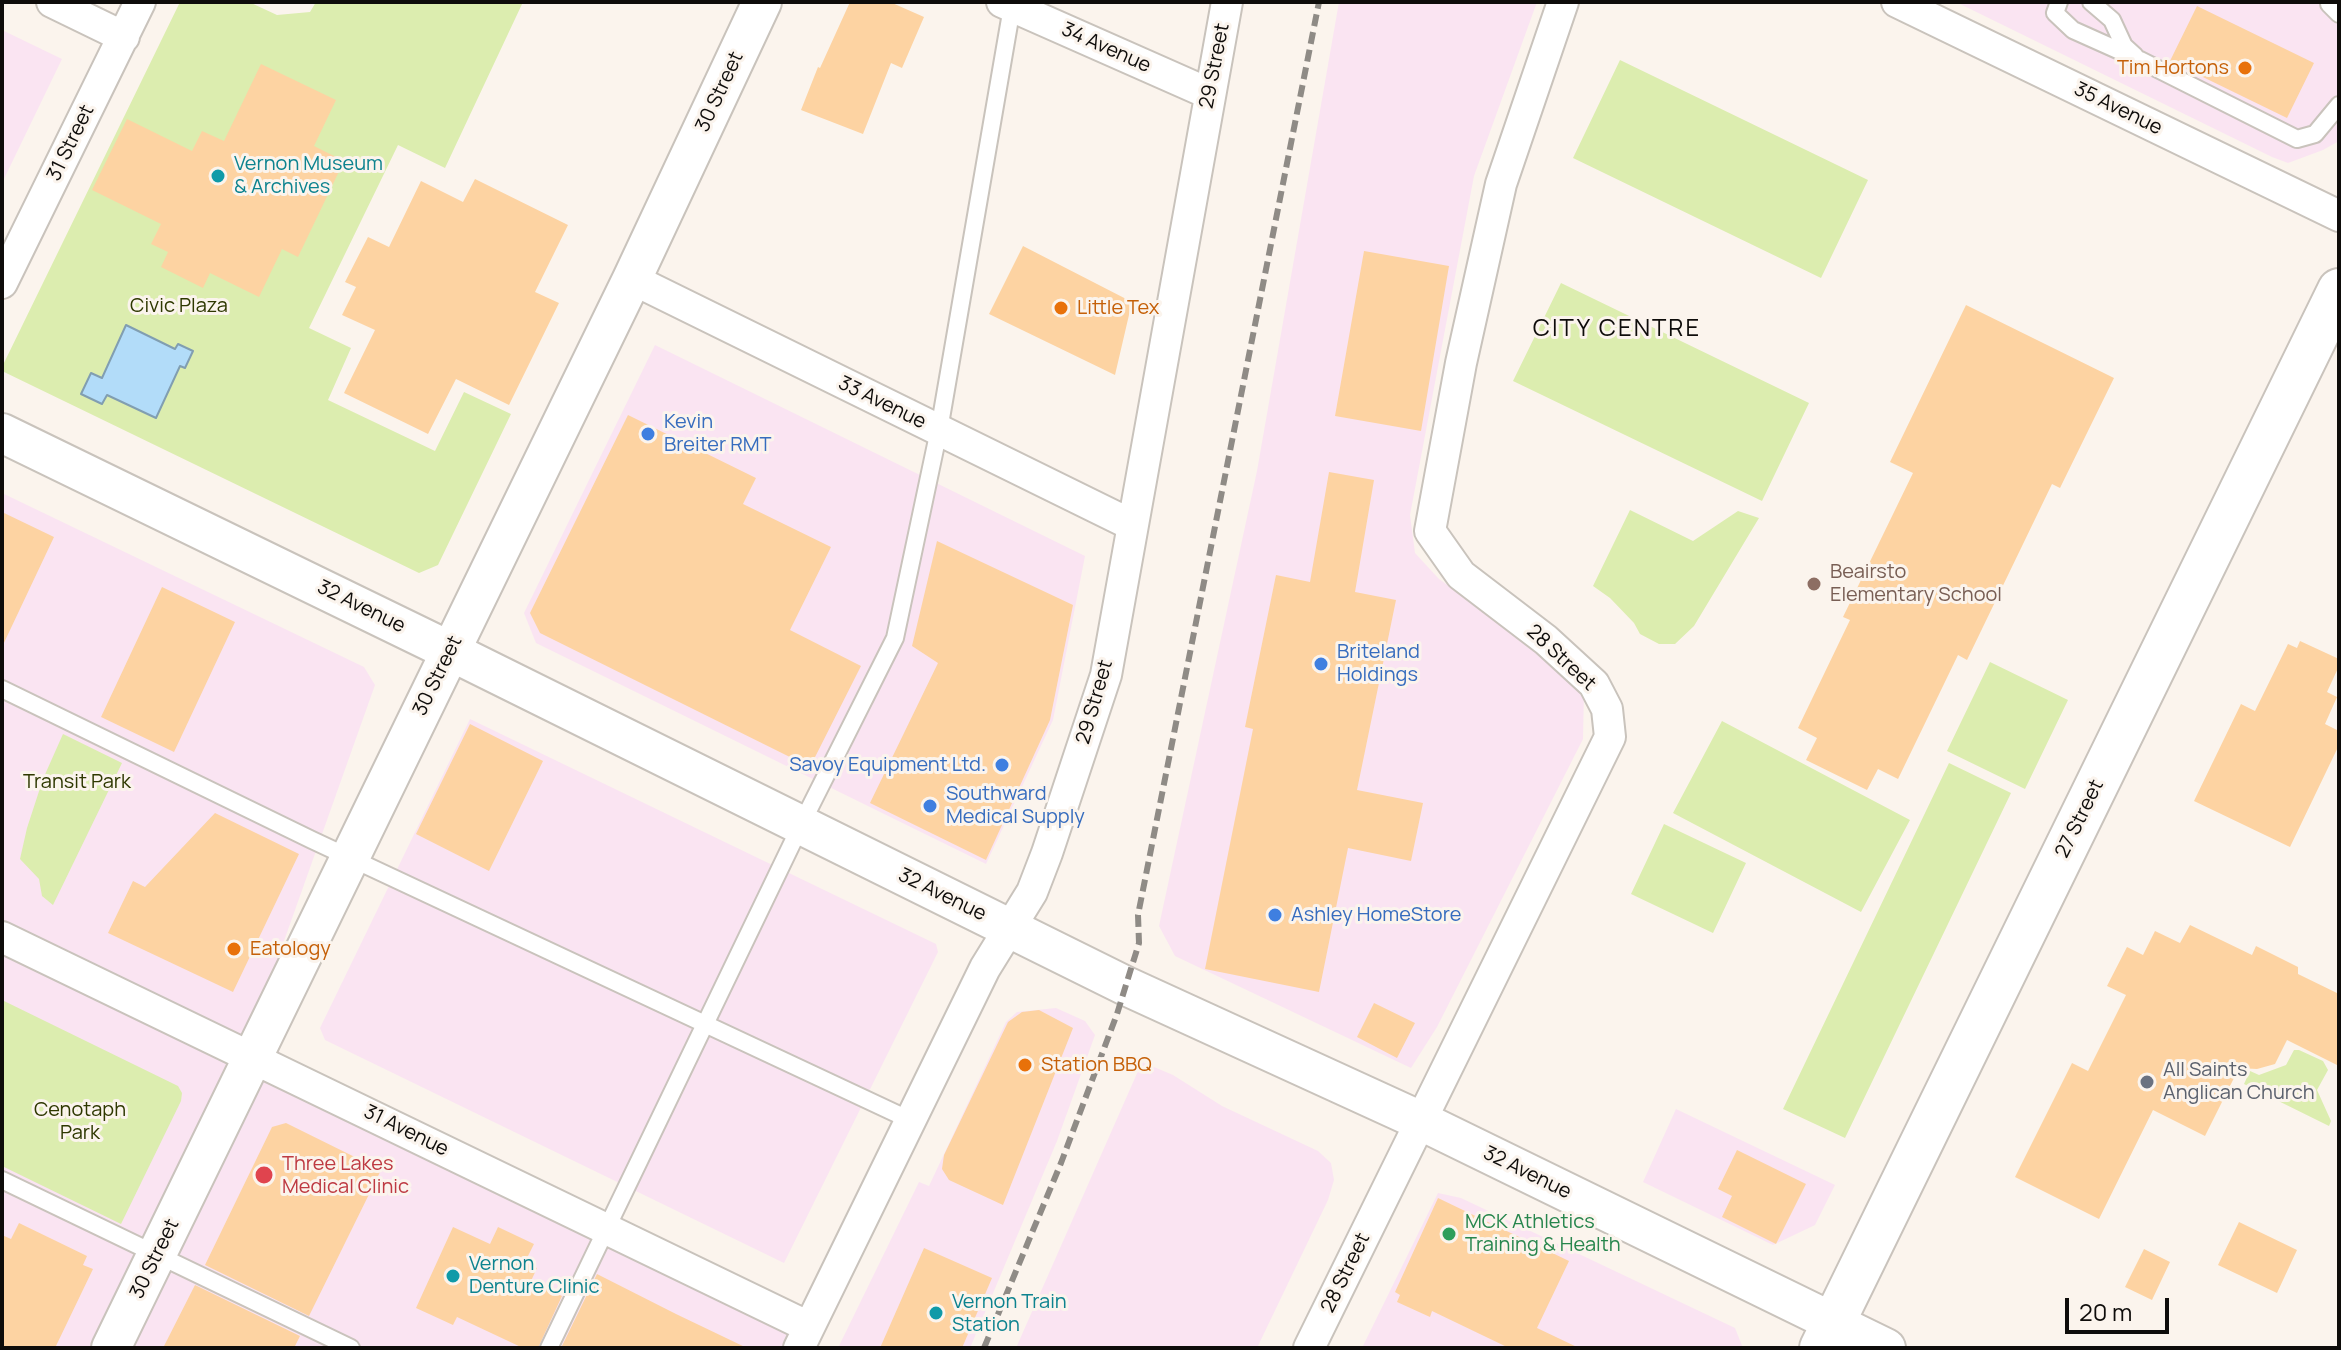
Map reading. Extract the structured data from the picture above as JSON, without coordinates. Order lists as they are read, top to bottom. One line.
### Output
{"streets":{"main road":["27 Street"],"street":["34 Avenue","29 Street","30 Street","35 Avenue","31 Street","33 Avenue","32 Avenue","28 Street","31 Avenue"]},"crossings":[["34 Avenue","29 Street"],["29 Street","33 Avenue"],["29 Street","32 Avenue"],["29 Street","31 Avenue"],["30 Street","33 Avenue"],["30 Street","32 Avenue"],["30 Street","31 Avenue"],["32 Avenue","28 Street"],["32 Avenue","27 Street"]],"districts":["CITY CENTRE"],"parks":["Civic Plaza","Transit Park","Cenotaph Park"],"places":["Tim Hortons","Vernon Museum & Archives","Little Tex","Kevin Breiter RMT","Beairsto Elementary School","Briteland Holdings","Savoy Equipment Ltd.","Southward Medical Supply","Ashley HomeStore","Eatology","Station BBQ","All Saints Anglican Church","Three Lakes Medical Clinic","MCK Athletics Training & Health","Vernon Denture Clinic","Vernon Train Station"],"scale_bar":"20 m"}
